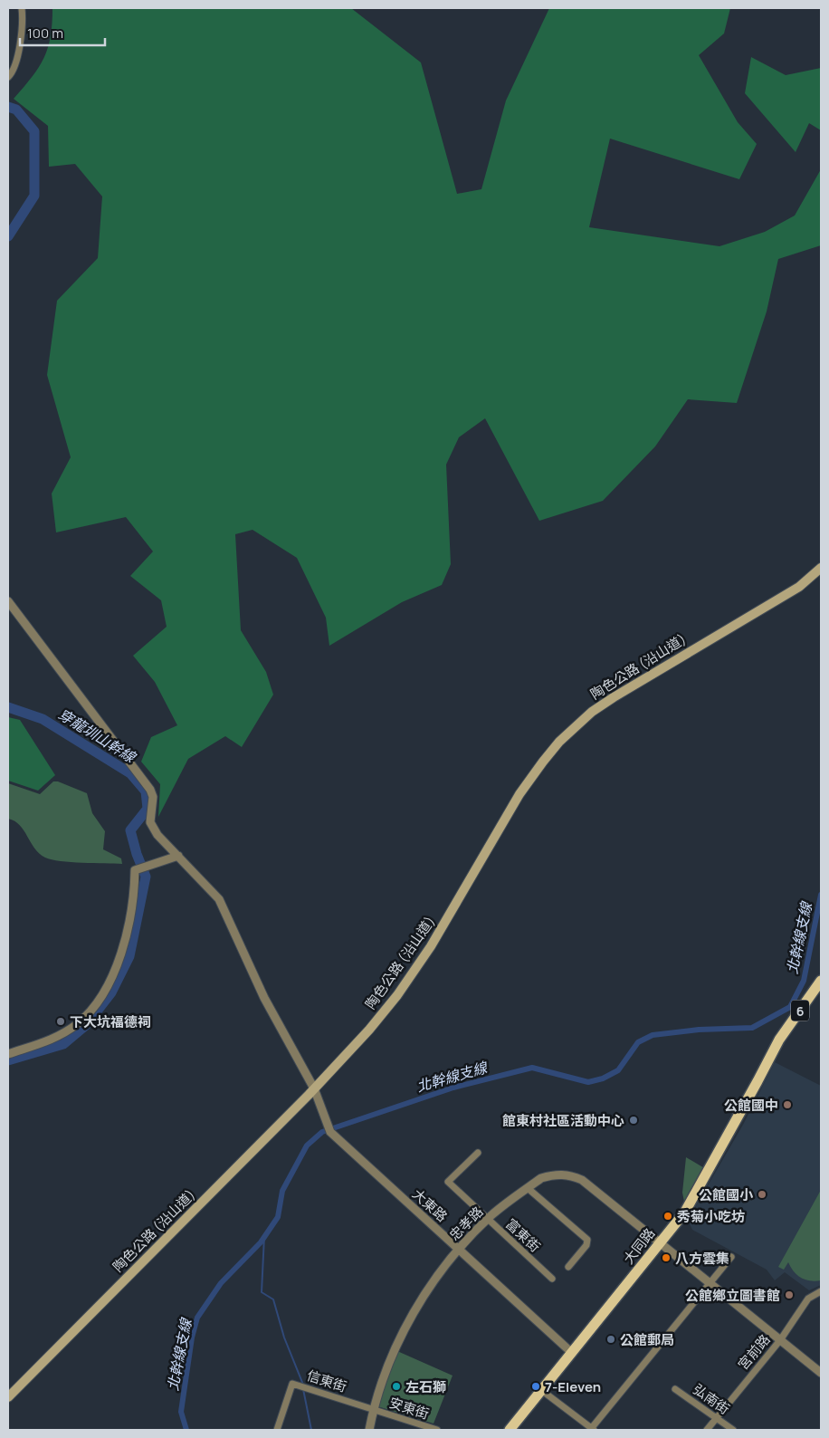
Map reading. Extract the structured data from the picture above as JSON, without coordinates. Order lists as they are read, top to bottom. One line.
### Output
{"streets":{"main road":["陶色公路 (沿山道)","6","大同路"],"street":["大東路","忠孝路","富東街","宮前路","信東街","弘南街","安東街"]},"crossings":[["陶色公路 (沿山道)","大東路"],["大東路","忠孝路"],["大東路","大同路"],["忠孝路","富東街"],["忠孝路","大同路"],["忠孝路","宮前路"],["忠孝路","信東街"],["忠孝路","安東街"],["宮前路","弘南街"],["信東街","安東街"]],"water":["穿龍圳山幹線","北幹線支線"],"places":["下大坑福德祠","公館國中","館東村社區活動中心","公館國小","秀菊小吃坊","八方雲集","公館鄉立圖書館","公館郵局","左石獅","7-Eleven"],"scale_bar":"100 m"}
